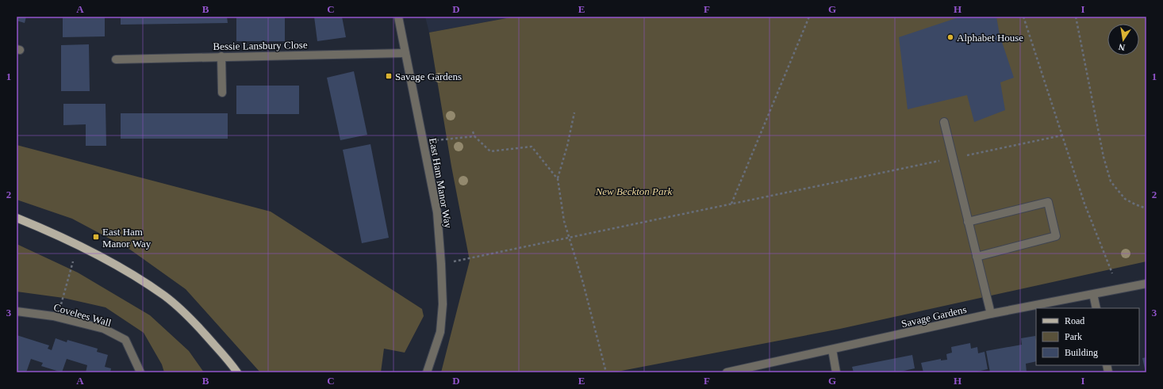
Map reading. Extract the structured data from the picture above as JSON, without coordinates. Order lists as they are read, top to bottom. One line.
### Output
{"streets":{"street":["Bessie Lansbury Close","East Ham Manor Way","Covelees Wall","Savage Gardens"]},"crossings":[["Bessie Lansbury Close","East Ham Manor Way"]],"parks":["New Beckton Park"],"places":{"other":["Alphabet House"],"transit":["Savage Gardens","East Ham Manor Way"]},"legend":["Road","Park","Building"],"north":"bottom","grid":{"columns":["A","B","C","D","E","F","G","H","I"],"rows":["1","2","3"]}}
